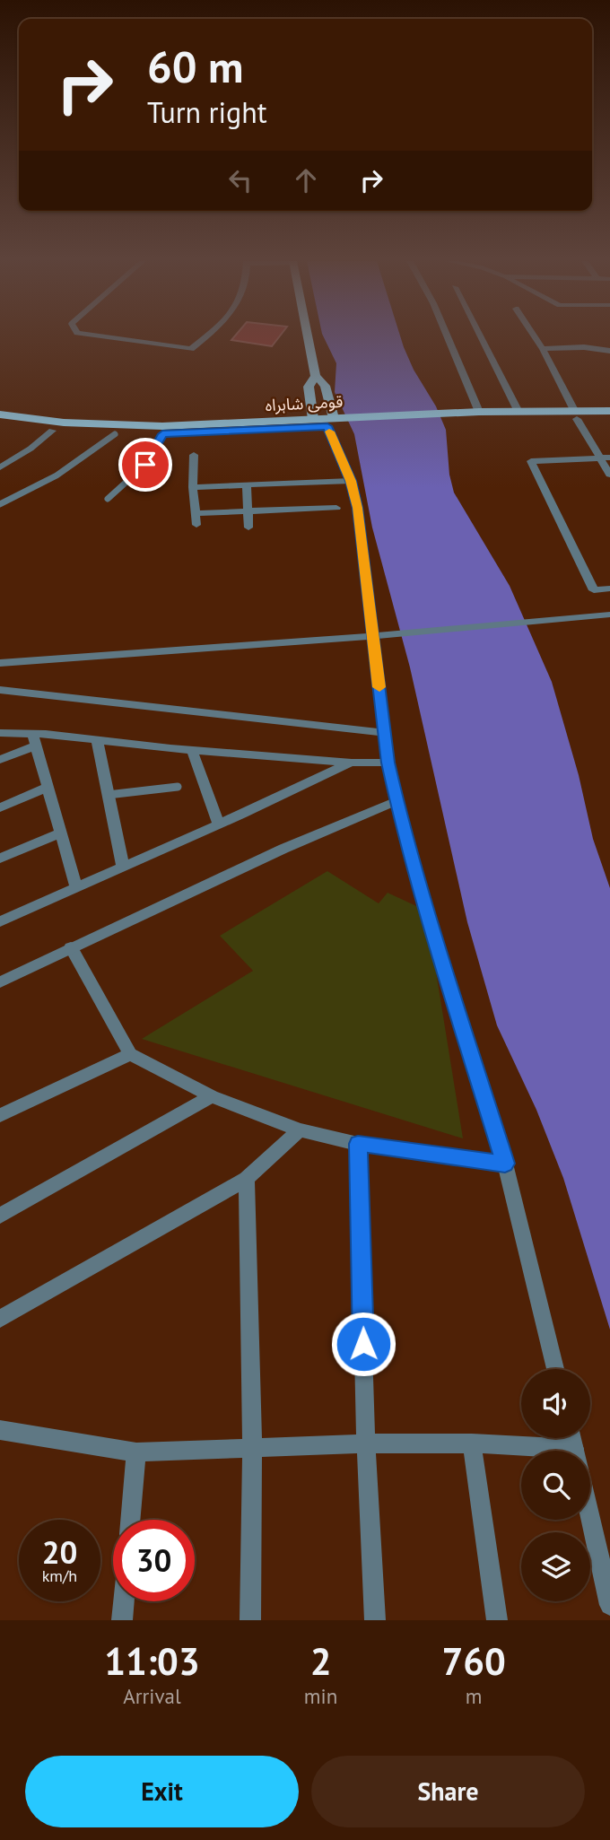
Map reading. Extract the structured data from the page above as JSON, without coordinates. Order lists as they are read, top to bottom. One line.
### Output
{"streets":{"highway":["قومی شاہراہ"]},"page":{"turn":["60 m","Turn right"],"speed":"20 km/h","limit":"30","eta":["11:03","Arrival","2","min","760","m"],"buttons":["Exit","Share"]}}
